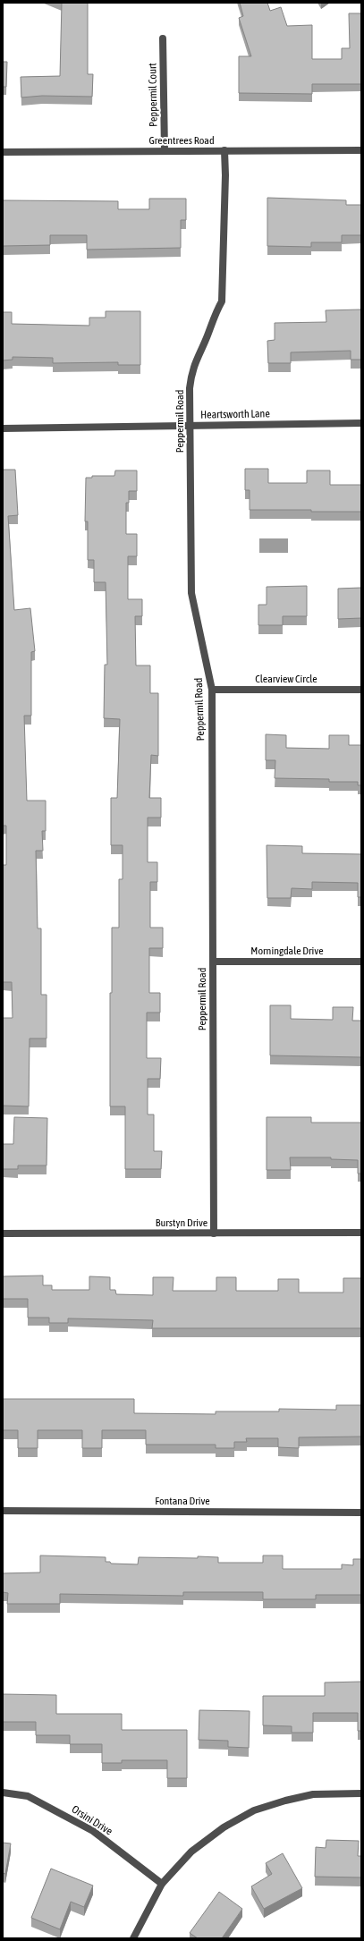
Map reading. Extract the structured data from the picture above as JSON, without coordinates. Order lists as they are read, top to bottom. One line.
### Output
{"streets":{"street":["Peppermil Court","Greentrees Road","Heartsworth Lane","Peppermil Road","Clearview Circle","Morningdale Drive","Burstyn Drive","Fontana Drive","Orsini Drive"]},"crossings":[["Peppermil Court","Greentrees Road"],["Greentrees Road","Peppermil Road"],["Heartsworth Lane","Peppermil Road"],["Peppermil Road","Clearview Circle"],["Peppermil Road","Morningdale Drive"],["Peppermil Road","Burstyn Drive"]]}
